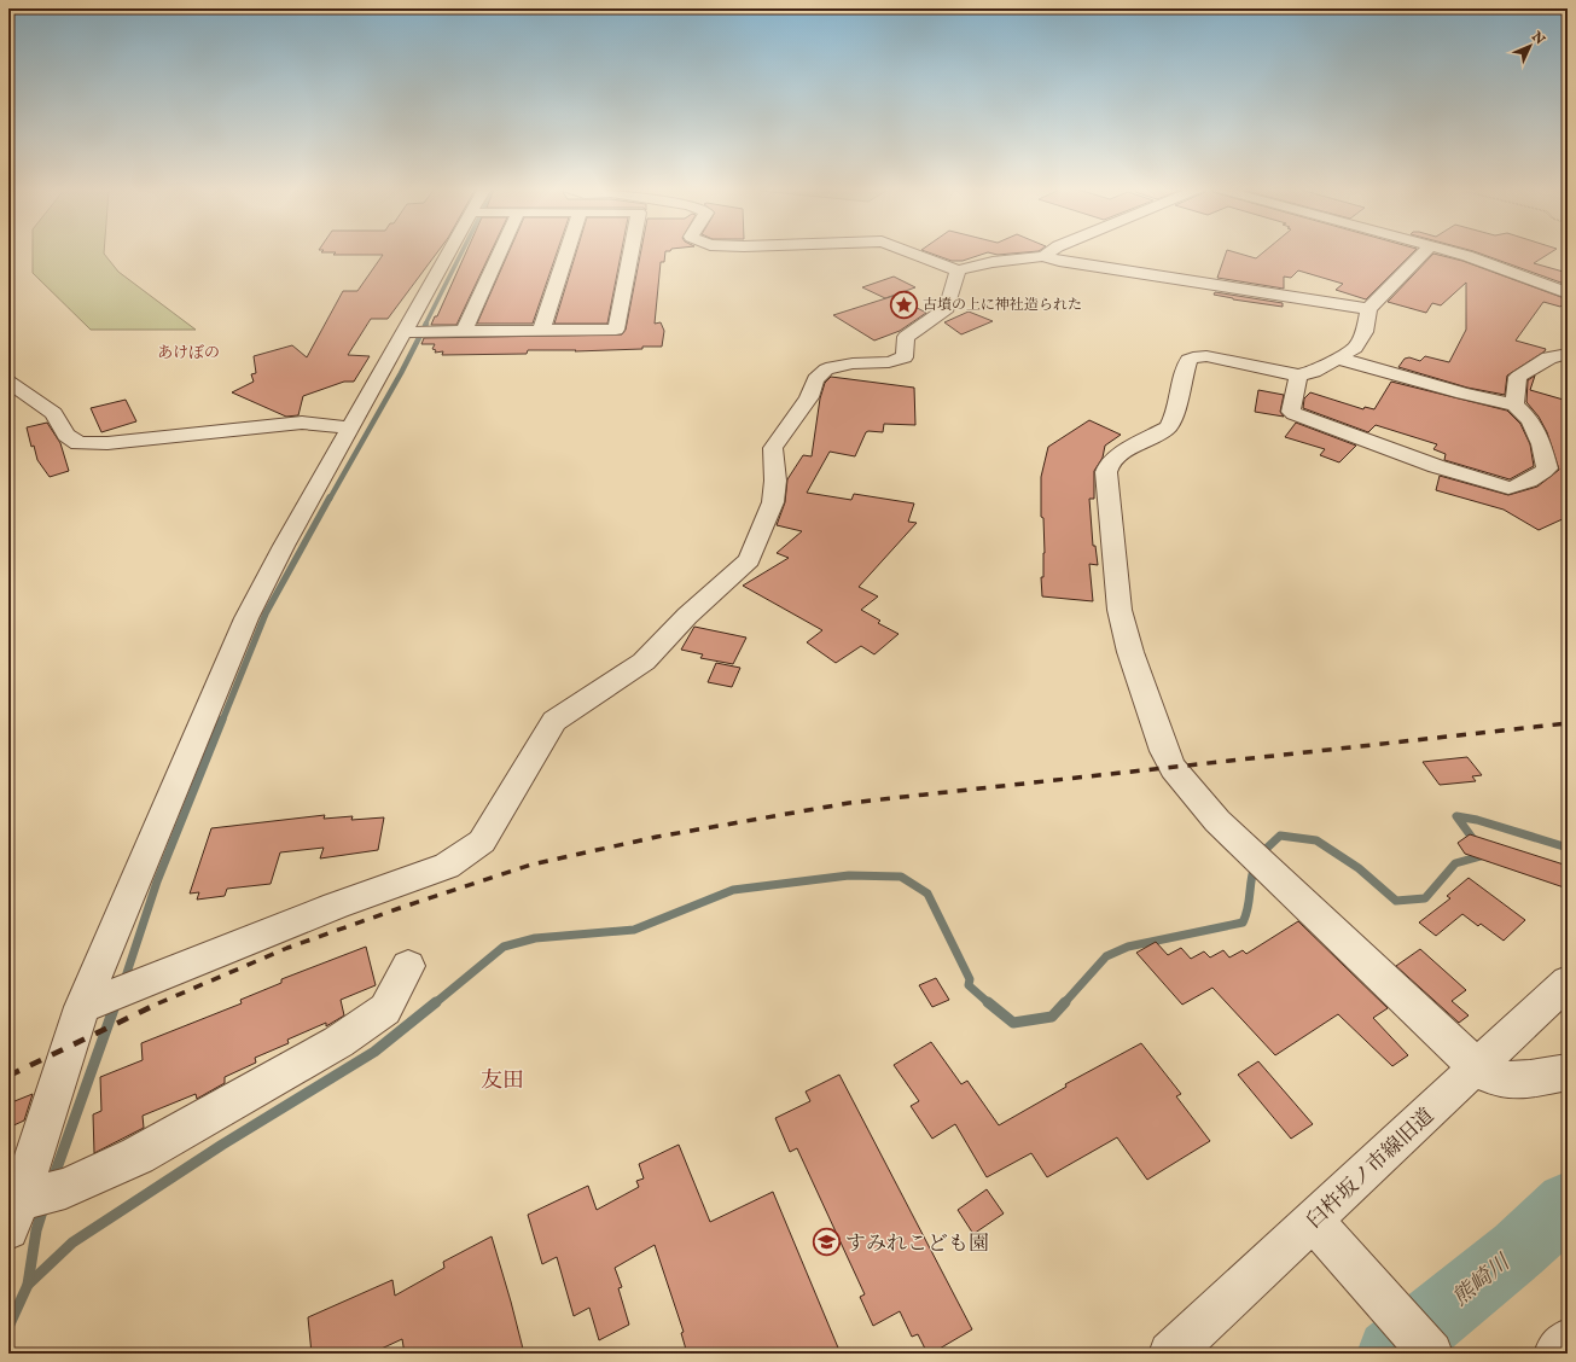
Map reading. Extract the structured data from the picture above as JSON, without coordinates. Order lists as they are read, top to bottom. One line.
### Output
{"streets":{"street":["臼杵坂ノ市線旧道"]},"districts":["あけぼの","友田"],"water":["熊崎川"],"places":{"place":["古墳の上に神社造られた"],"school or university":["すみれこども園"]},"north":"top right"}
